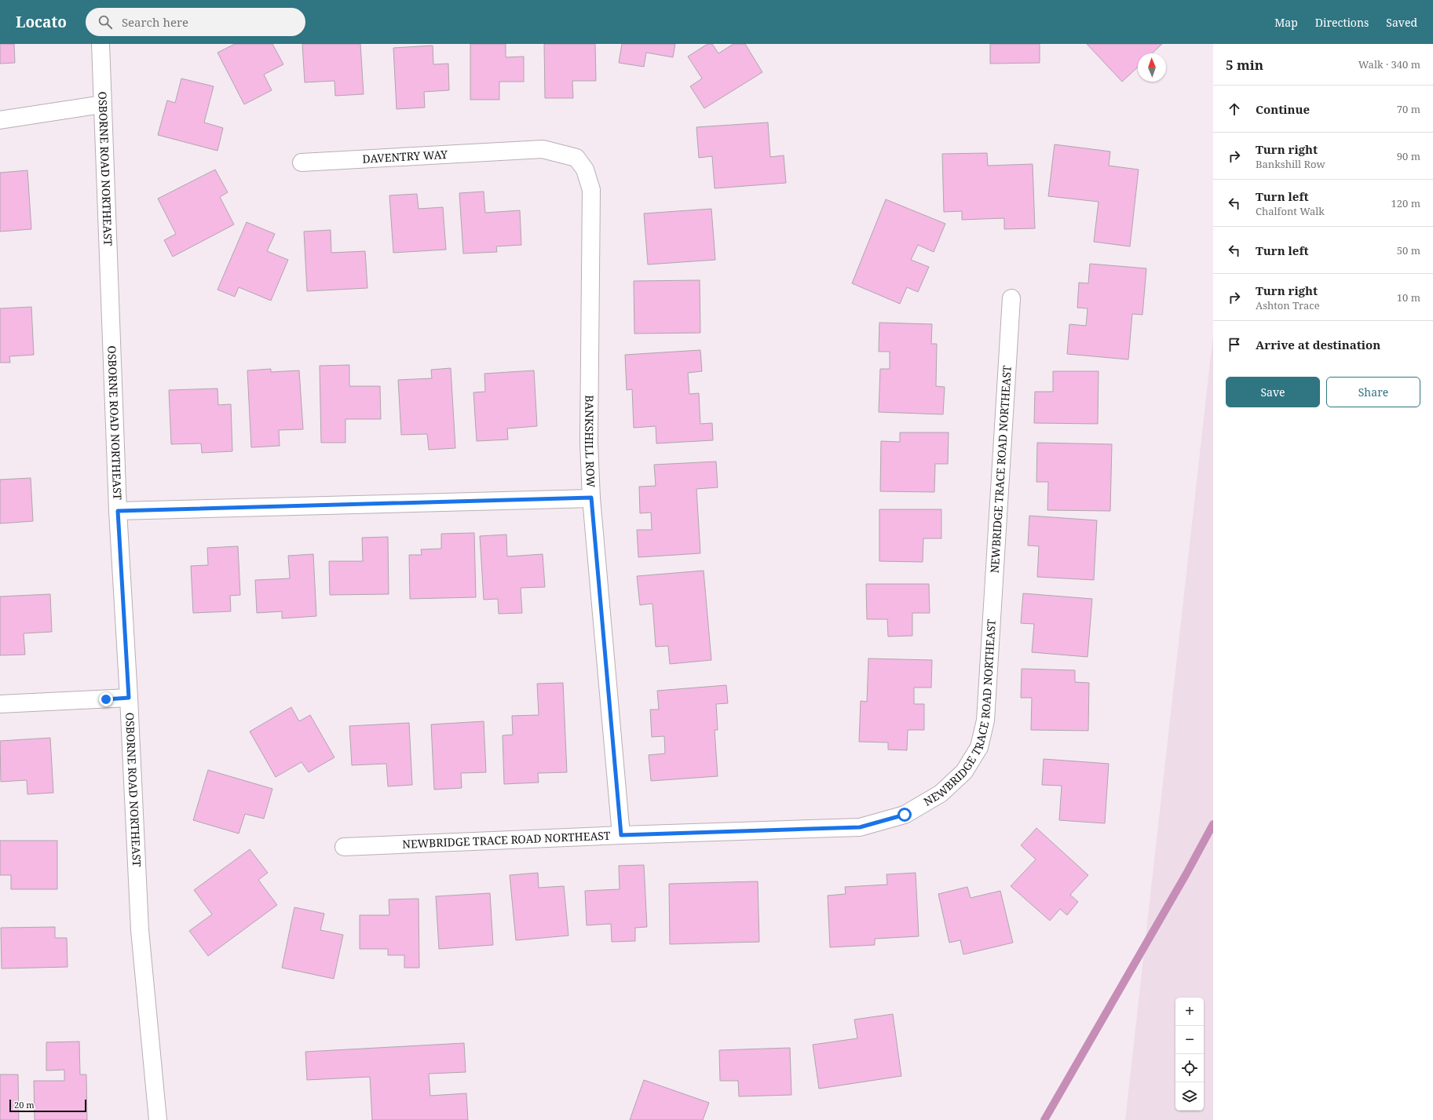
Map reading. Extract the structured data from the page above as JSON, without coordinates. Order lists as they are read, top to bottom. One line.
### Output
{"streets":{"street":["DAVENTRY WAY","OSBORNE ROAD NORTHEAST","BANKSHILL ROW","NEWBRIDGE TRACE ROAD NORTHEAST"]},"crossings":[["DAVENTRY WAY","BANKSHILL ROW"],["BANKSHILL ROW","NEWBRIDGE TRACE ROAD NORTHEAST"]],"scale_bar":"20 m","north":"top","page":{"header":"Locato","search":"Search here","nav":["Map","Directions","Saved"],"heading":["5 min","Walk · 340 m"],"list":[["Continue","70 m"],["Turn right","Bankshill Row","90 m"],["Turn left","Chalfont Walk","120 m"],["Turn left","50 m"],["Turn right","Ashton Trace","10 m"],"Arrive at destination"],"buttons":["Save","Share"],"map_buttons":["+","−"],"scale":"20 m"}}
